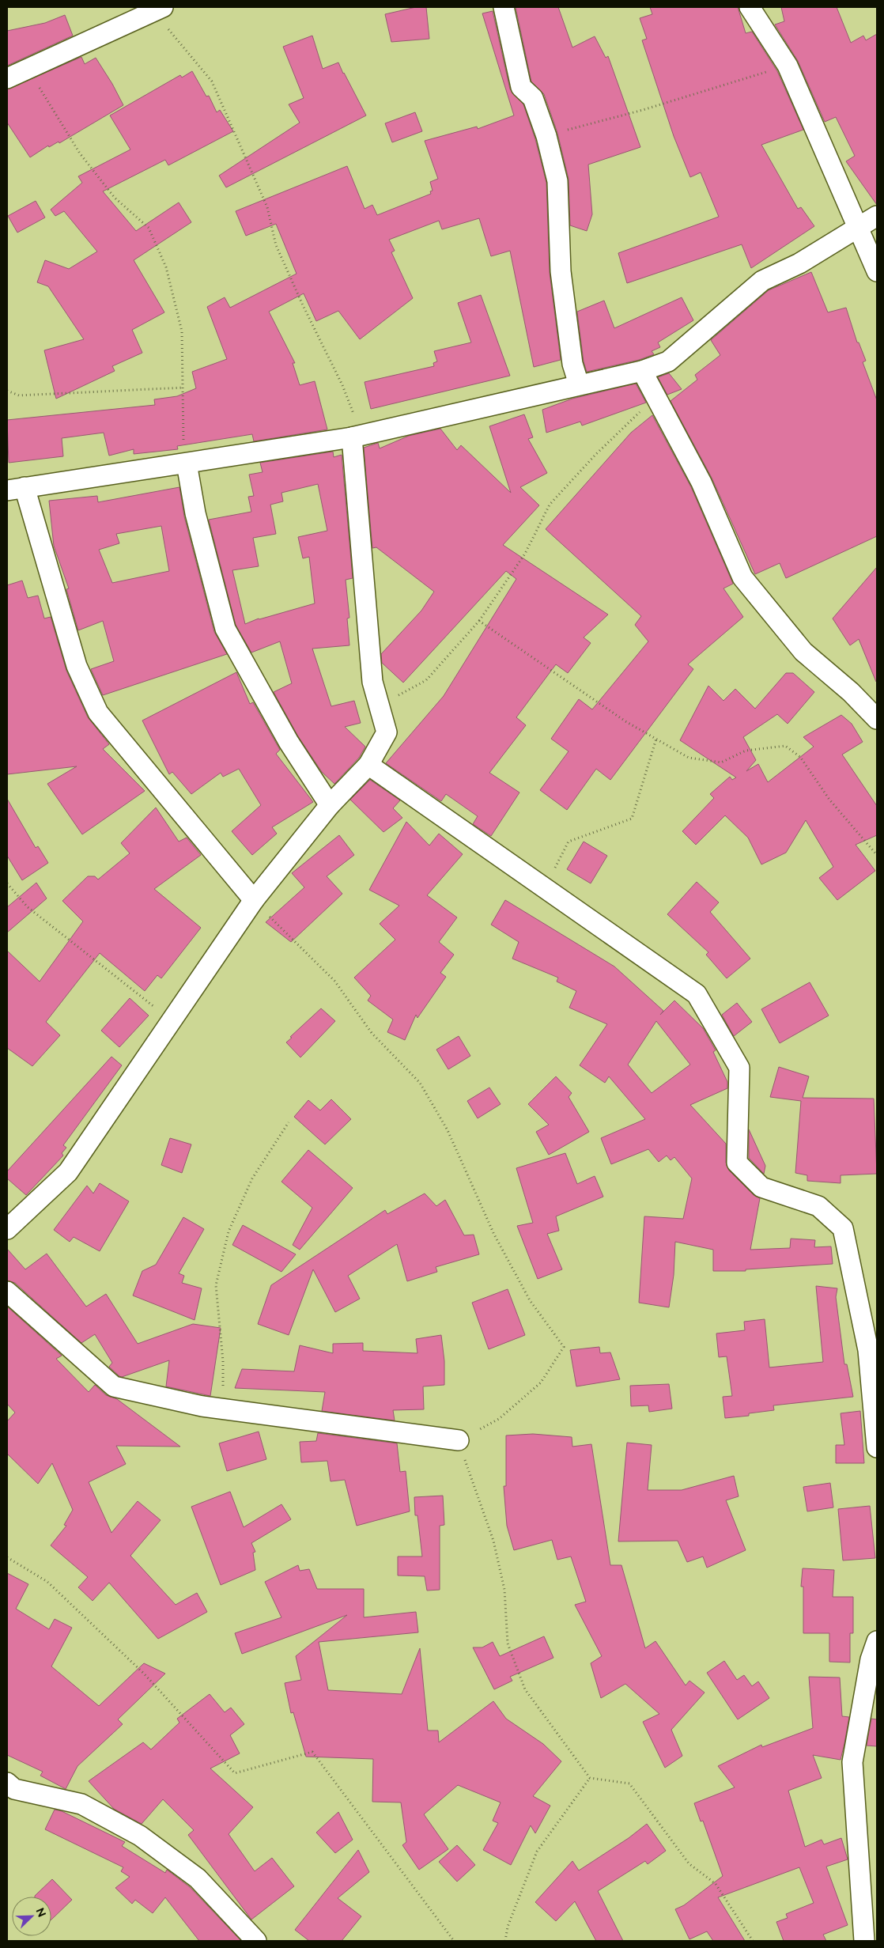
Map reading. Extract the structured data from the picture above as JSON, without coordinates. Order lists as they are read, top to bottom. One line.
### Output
{"north":"top right"}
